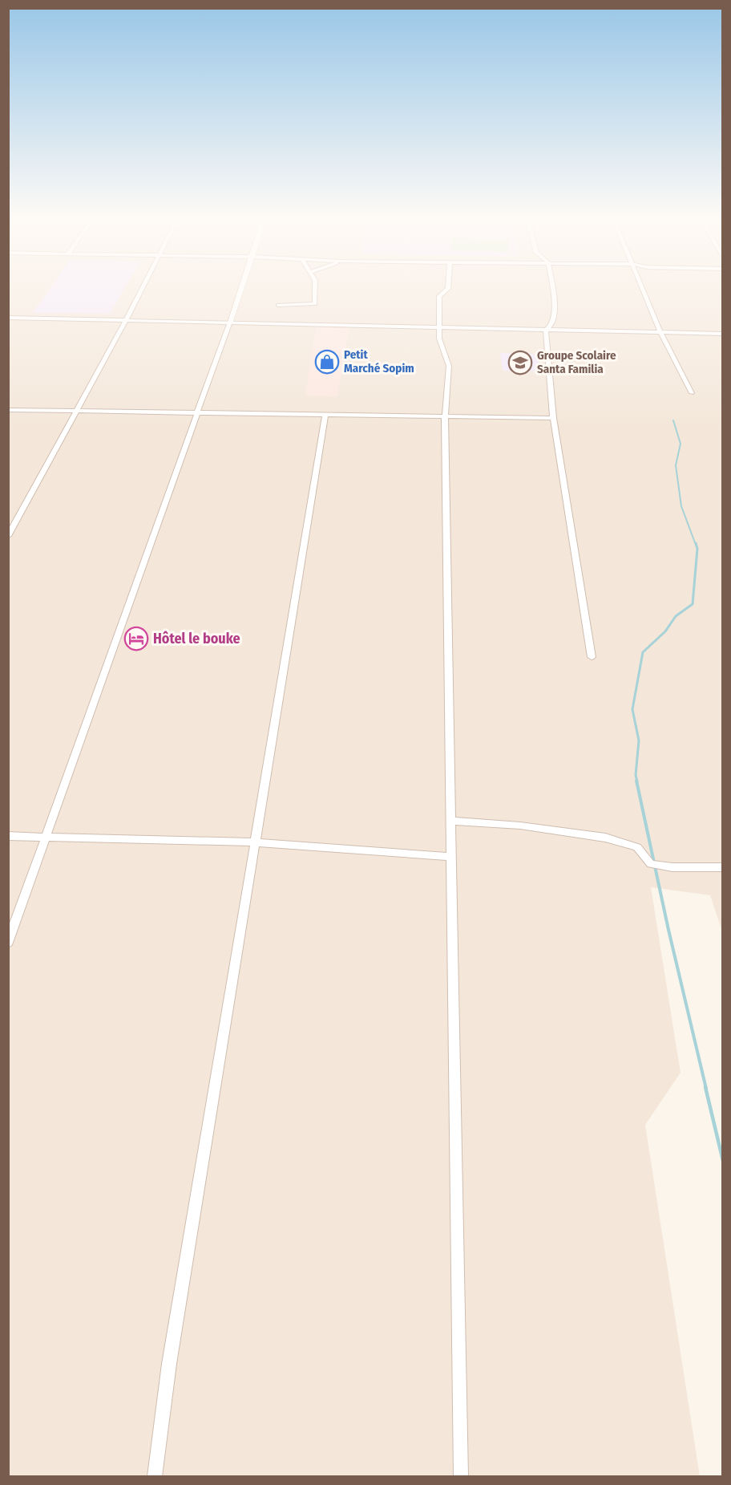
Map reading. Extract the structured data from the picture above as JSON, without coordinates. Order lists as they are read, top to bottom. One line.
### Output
{"places":{"shop":["Petit Marché Sopim"],"school or university":["Groupe Scolaire Santa Familia"],"hotel":["Hôtel le bouke"]}}
